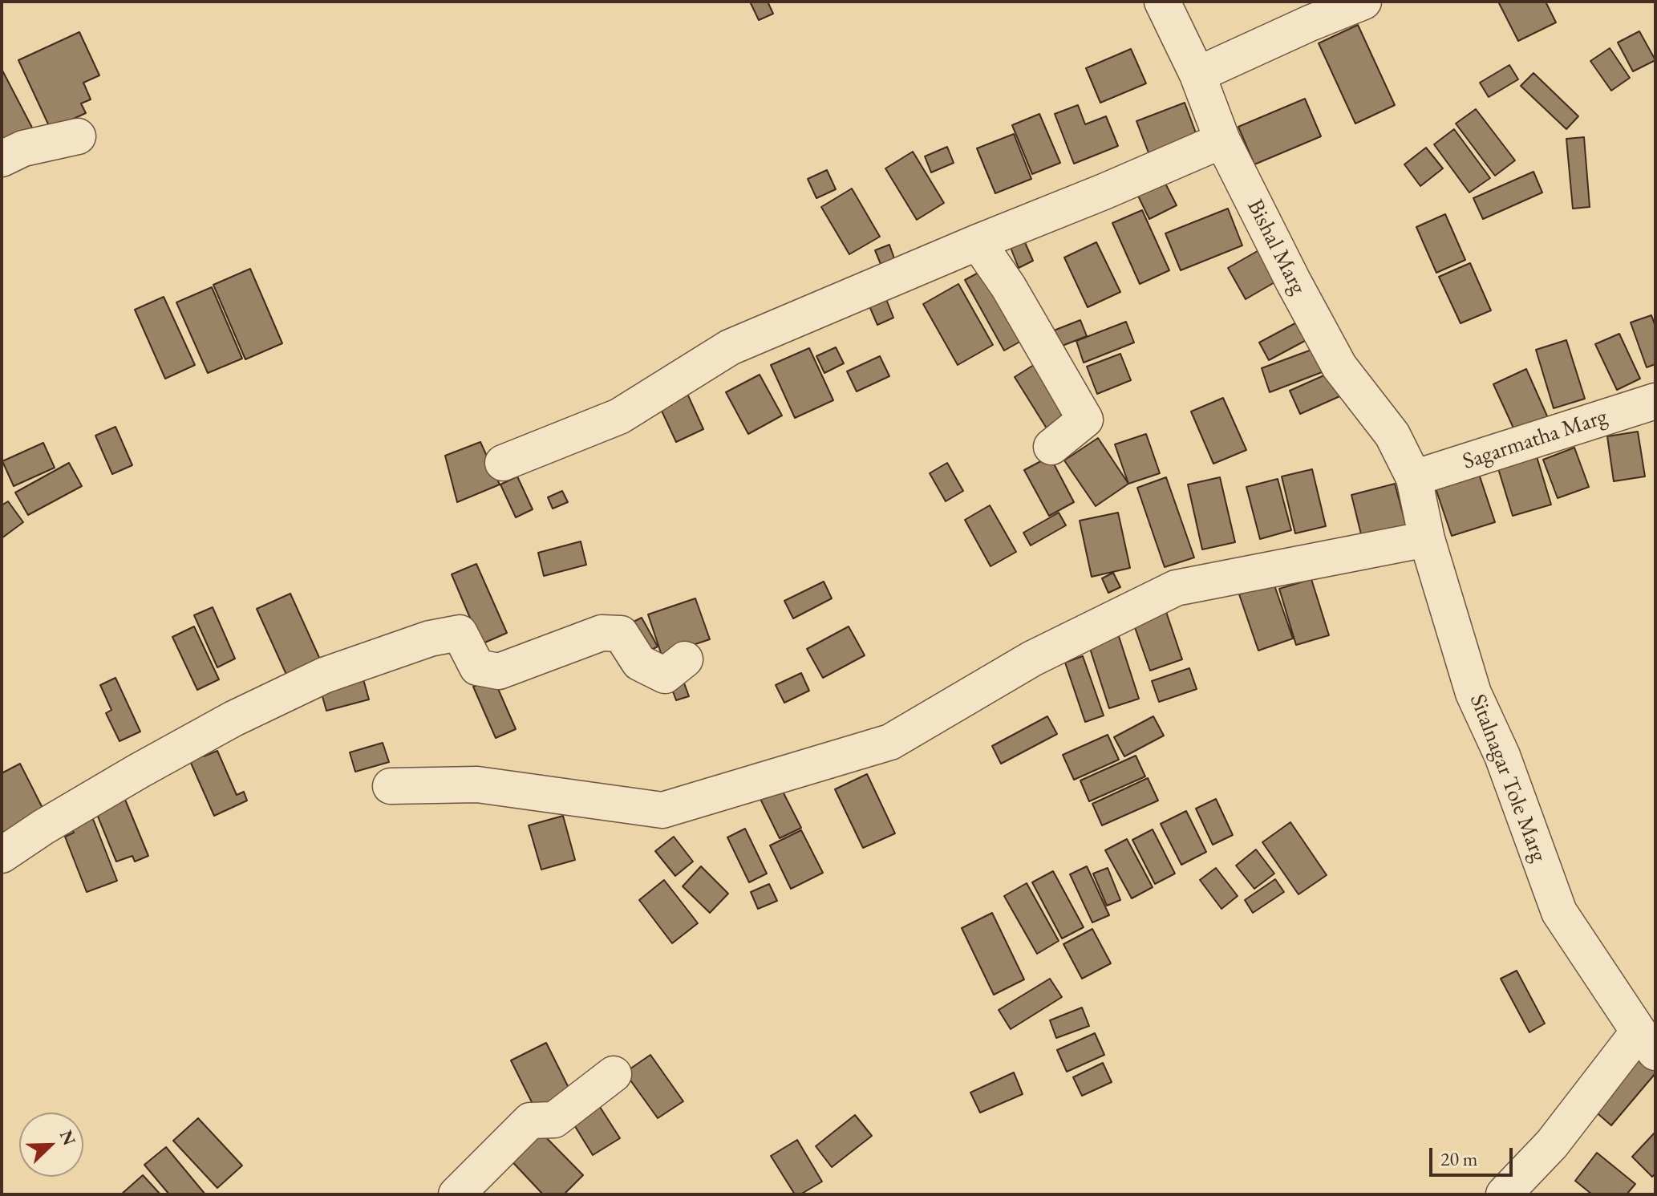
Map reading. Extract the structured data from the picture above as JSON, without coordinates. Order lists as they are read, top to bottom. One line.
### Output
{"streets":{"street":["Bishal Marg","Sagarmatha Marg","Sitalnagar Tole Marg"]},"crossings":[["Bishal Marg","Sagarmatha Marg"],["Bishal Marg","Sitalnagar Tole Marg"],["Sagarmatha Marg","Sitalnagar Tole Marg"]],"scale_bar":"20 m","north":"top right"}
